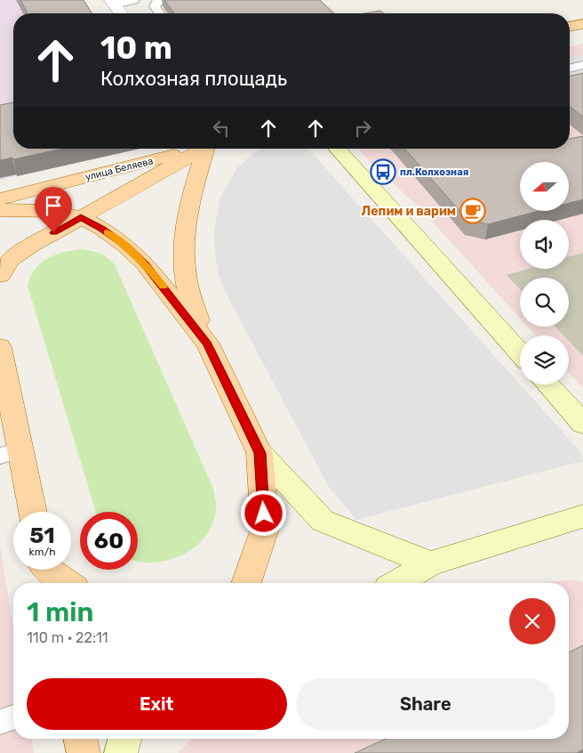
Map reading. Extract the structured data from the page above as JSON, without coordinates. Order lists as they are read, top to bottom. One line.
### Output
{"streets":{"main road":["улица Беляева"]},"places":{"bus stop":["пл.Колхозная"],"cafe":["Лепим и варим"]},"north":"left","page":{"turn":["10 m","Колхозная площадь"],"speed":"51 km/h","limit":"60","heading":["1 min","110 m · 22:11"],"buttons":["Exit","Share"]}}
